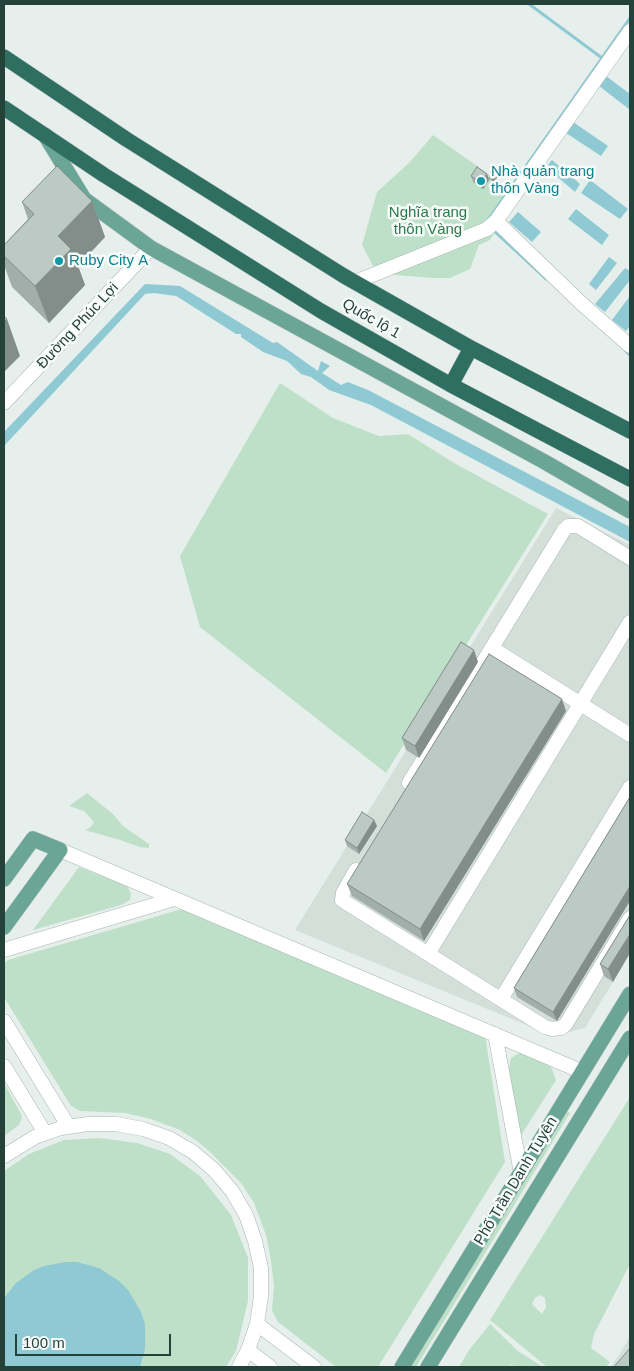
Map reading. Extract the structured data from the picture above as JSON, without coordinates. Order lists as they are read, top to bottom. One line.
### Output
{"streets":{"highway":["Quốc lộ 1"],"main road":["Phố Trần Danh Tuyên"],"street":["Đường Phúc Lợi"]},"parks":["Nghĩa trang thôn Vàng"],"places":["Nhà quản trang thôn Vàng","Ruby City A"],"scale_bar":"100 m"}
